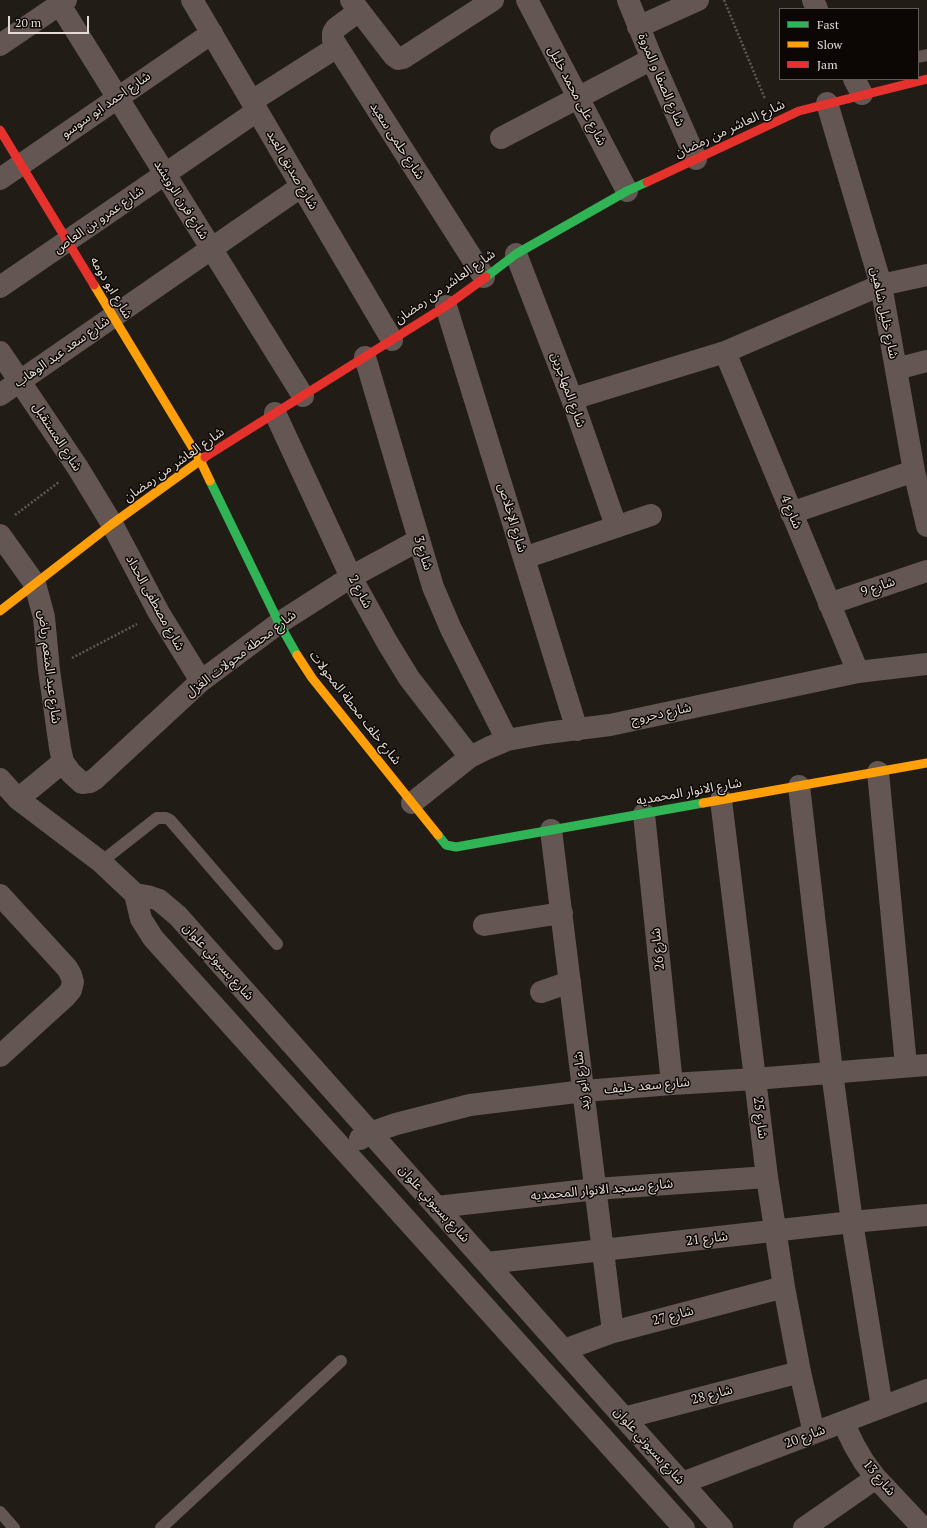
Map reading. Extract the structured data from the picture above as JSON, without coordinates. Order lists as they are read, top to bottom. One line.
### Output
{"streets":{"street":["شارع الصفا و المروة","شارع على محمد خليل","شارع احمد ابو سوسو","شارع العاشر من رمضان","شارع حلمى سعيد","شارع صديق العبد","شارع فرن الرويشد","شارع عمرو بن العاص","شارع ابو دومه","شارع خليل شاهين","شارع سعد عبد الوهاب","شارع المهاجرين","شارع المستقبل","شارع 4","شارع الإخلاص","شارع 3","شارع 9","شارع 2","شارع مصطفى الحداد","شارع محطة محولات الغزل","شارع عبد المنعم رياض","شارع خلف محطة المحولات","شارع دحروج","شارع الانوار المحمديه","شارع 26","شارع بسيوني علوان","شارع ابو زيد","شارع سعد خليف","شارع 25","شارع مسجد الانوار المحمديه","شارع 21","شارع 27","شارع 28","شارع 20","شارع 13"]},"crossings":[["شارع الصفا و المروة","شارع العاشر من رمضان"],["شارع على محمد خليل","شارع العاشر من رمضان"],["شارع احمد ابو سوسو","شارع صديق العبد"],["شارع احمد ابو سوسو","شارع فرن الرويشد"],["شارع احمد ابو سوسو","شارع ابو دومه"],["شارع العاشر من رمضان","شارع حلمى سعيد"],["شارع العاشر من رمضان","شارع صديق العبد"],["شارع العاشر من رمضان","شارع فرن الرويشد"],["شارع العاشر من رمضان","شارع ابو دومه"],["شارع العاشر من رمضان","شارع خليل شاهين"],["شارع العاشر من رمضان","شارع المهاجرين"],["شارع العاشر من رمضان","شارع المستقبل"],["شارع العاشر من رمضان","شارع الإخلاص"],["شارع العاشر من رمضان","شارع 3"],["شارع العاشر من رمضان","شارع 2"],["شارع العاشر من رمضان","شارع مصطفى الحداد"],["شارع العاشر من رمضان","شارع عبد المنعم رياض"],["شارع العاشر من رمضان","شارع خلف محطة المحولات"],["شارع حلمى سعيد","شارع عمرو بن العاص"],["شارع صديق العبد","شارع عمرو بن العاص"],["شارع صديق العبد","شارع سعد عبد الوهاب"],["شارع فرن الرويشد","شارع عمرو بن العاص"],["شارع فرن الرويشد","شارع سعد عبد الوهاب"],["شارع عمرو بن العاص","شارع ابو دومه"],["شارع ابو دومه","شارع سعد عبد الوهاب"],["شارع ابو دومه","شارع خلف محطة المحولات"],["شارع سعد عبد الوهاب","شارع المستقبل"],["شارع المستقبل","شارع مصطفى الحداد"],["شارع 4","شارع 9"],["شارع 4","شارع دحروج"],["شارع الإخلاص","شارع دحروج"],["شارع 3","شارع محطة محولات الغزل"],["شارع 3","شارع دحروج"],["شارع 2","شارع محطة محولات الغزل"],["شارع 2","شارع دحروج"],["شارع مصطفى الحداد","شارع محطة محولات الغزل"],["شارع محطة محولات الغزل","شارع عبد المنعم رياض"],["شارع محطة محولات الغزل","شارع خلف محطة المحولات"],["شارع خلف محطة المحولات","شارع دحروج"],["شارع خلف محطة المحولات","شارع الانوار المحمديه"],["شارع الانوار المحمديه","شارع 26"],["شارع الانوار المحمديه","شارع ابو زيد"],["شارع الانوار المحمديه","شارع 25"],["شارع 26","شارع سعد خليف"],["شارع بسيوني علوان","شارع سعد خليف"],["شارع بسيوني علوان","شارع مسجد الانوار المحمديه"],["شارع بسيوني علوان","شارع 21"],["شارع بسيوني علوان","شارع 27"],["شارع بسيوني علوان","شارع 28"],["شارع بسيوني علوان","شارع 20"],["شارع ابو زيد","شارع سعد خليف"],["شارع ابو زيد","شارع مسجد الانوار المحمديه"],["شارع ابو زيد","شارع 21"],["شارع ابو زيد","شارع 27"],["شارع سعد خليف","شارع 25"],["شارع 25","شارع مسجد الانوار المحمديه"],["شارع 25","شارع 21"],["شارع 25","شارع 27"],["شارع 25","شارع 28"],["شارع 25","شارع 20"],["شارع 20","شارع 13"]],"legend":["Fast","Slow","Jam"],"scale_bar":"20 m"}
